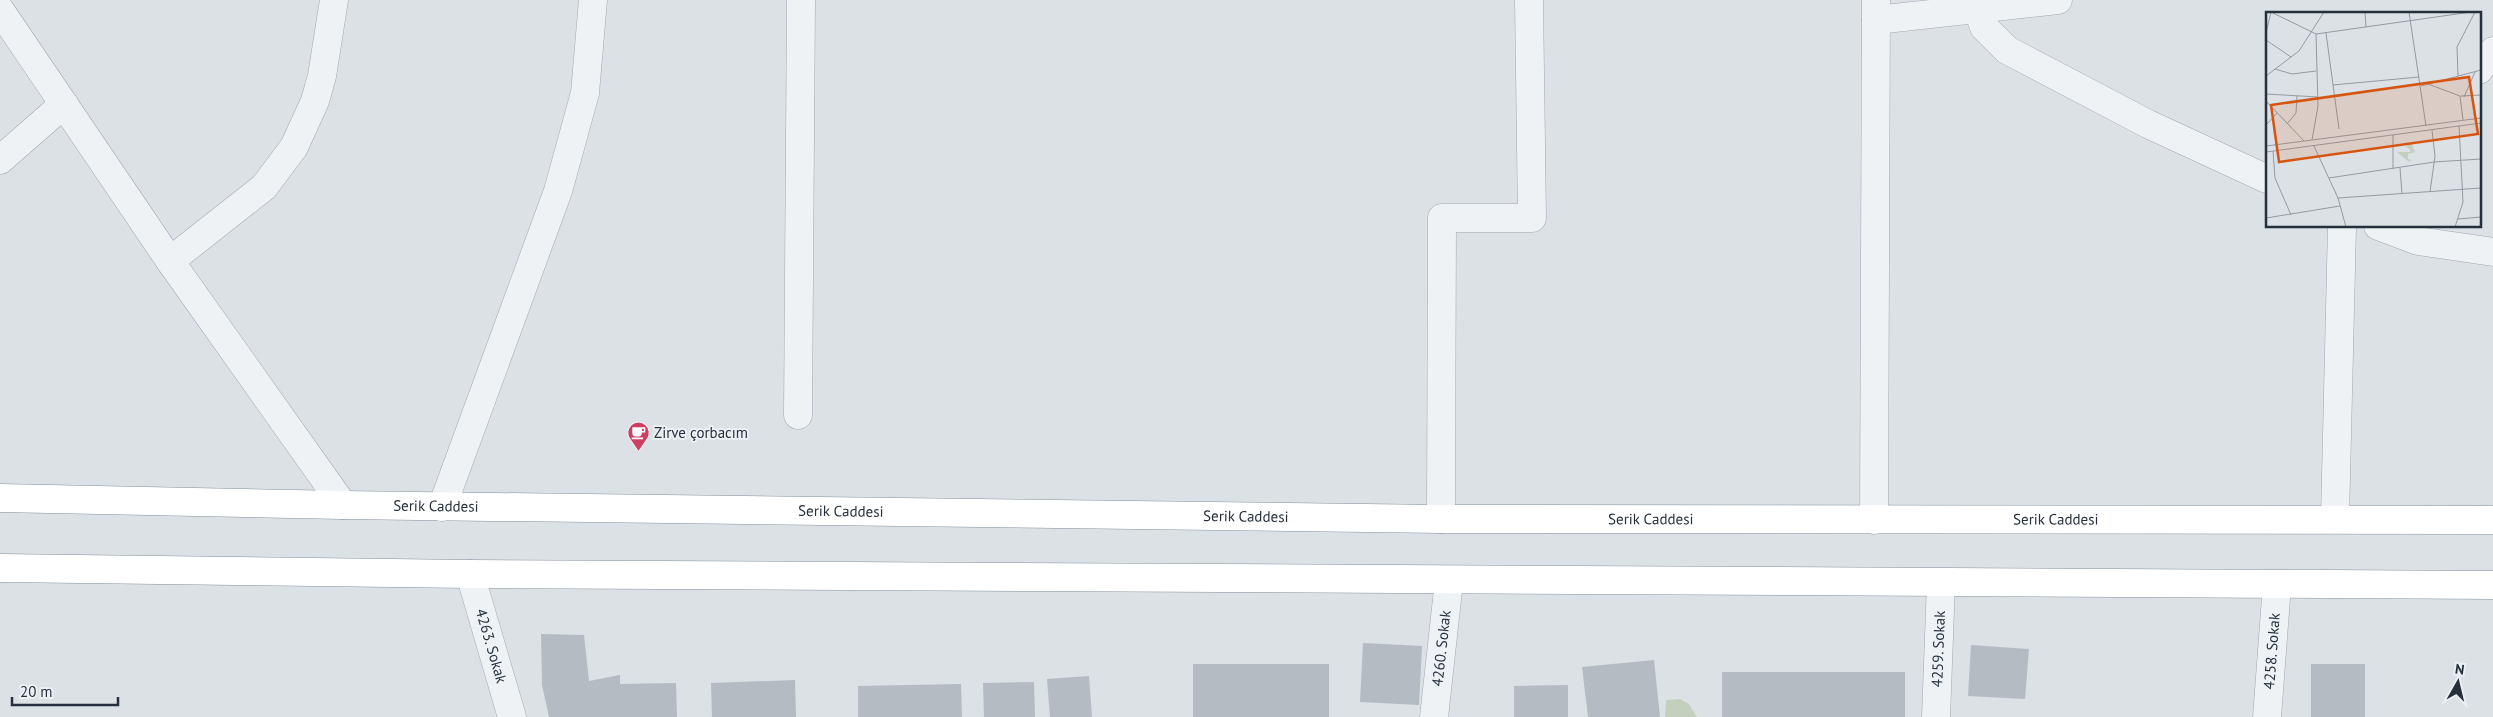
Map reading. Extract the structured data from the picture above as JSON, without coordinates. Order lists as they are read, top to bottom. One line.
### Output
{"streets":{"highway":["Serik Caddesi"],"street":["4263. Sokak","4260. Sokak","4259. Sokak","4258. Sokak"]},"places":{"cafe":["Zirve çorbacım"]},"scale_bar":"20 m","north":"top"}
